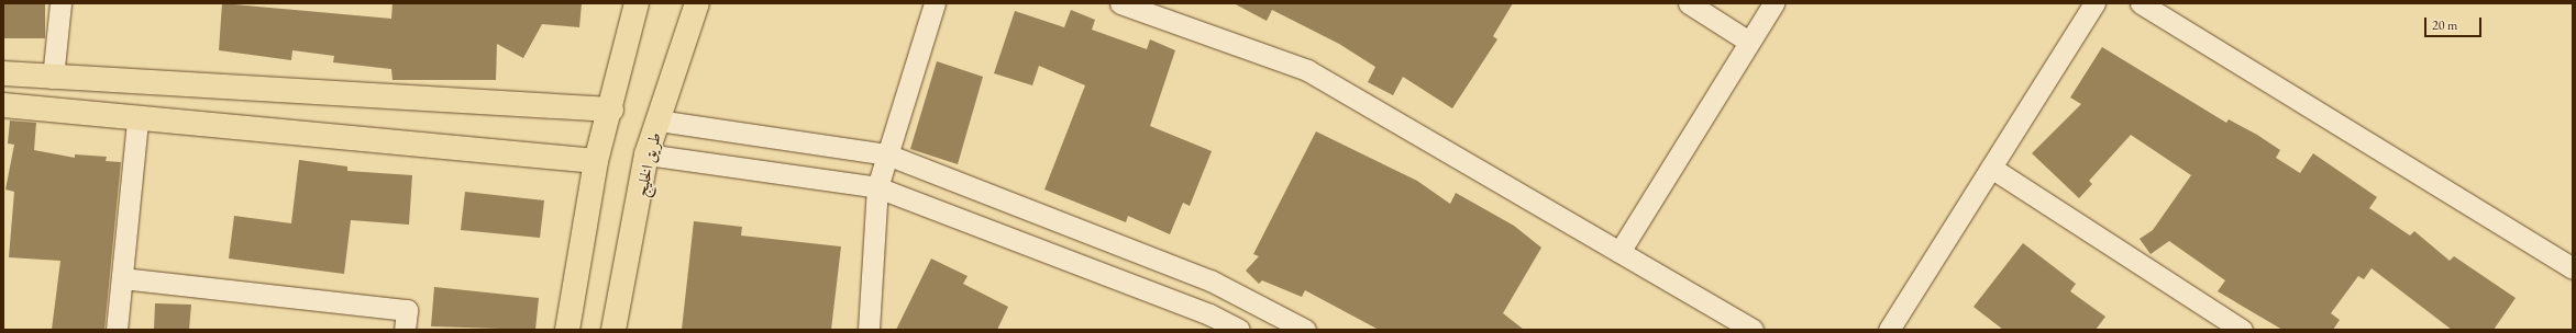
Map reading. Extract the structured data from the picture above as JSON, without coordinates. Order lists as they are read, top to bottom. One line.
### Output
{"streets":{"main road":["طريق الخليج"]},"scale_bar":"20 m"}
